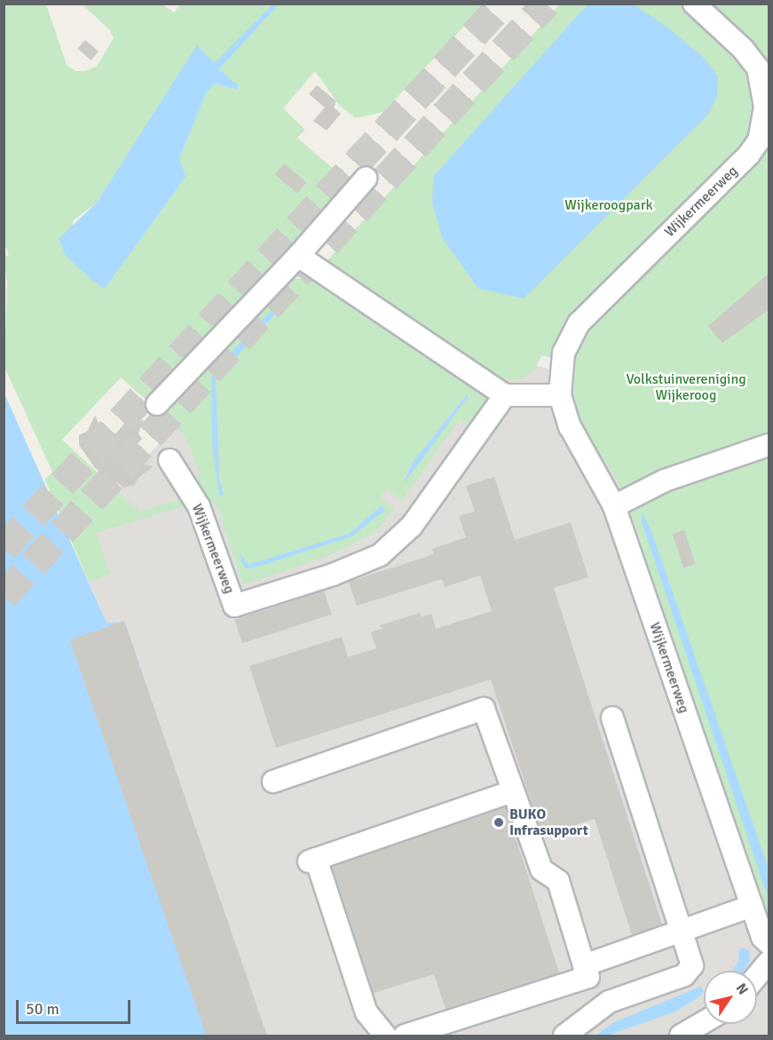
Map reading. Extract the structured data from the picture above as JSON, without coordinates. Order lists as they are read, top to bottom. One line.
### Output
{"streets":{"street":["Wijkermeerweg"]},"parks":["Wijkeroogpark","Volkstuinvereniging Wijkeroog"],"places":["BUKO Infrasupport"],"scale_bar":"50 m","north":"top right"}
